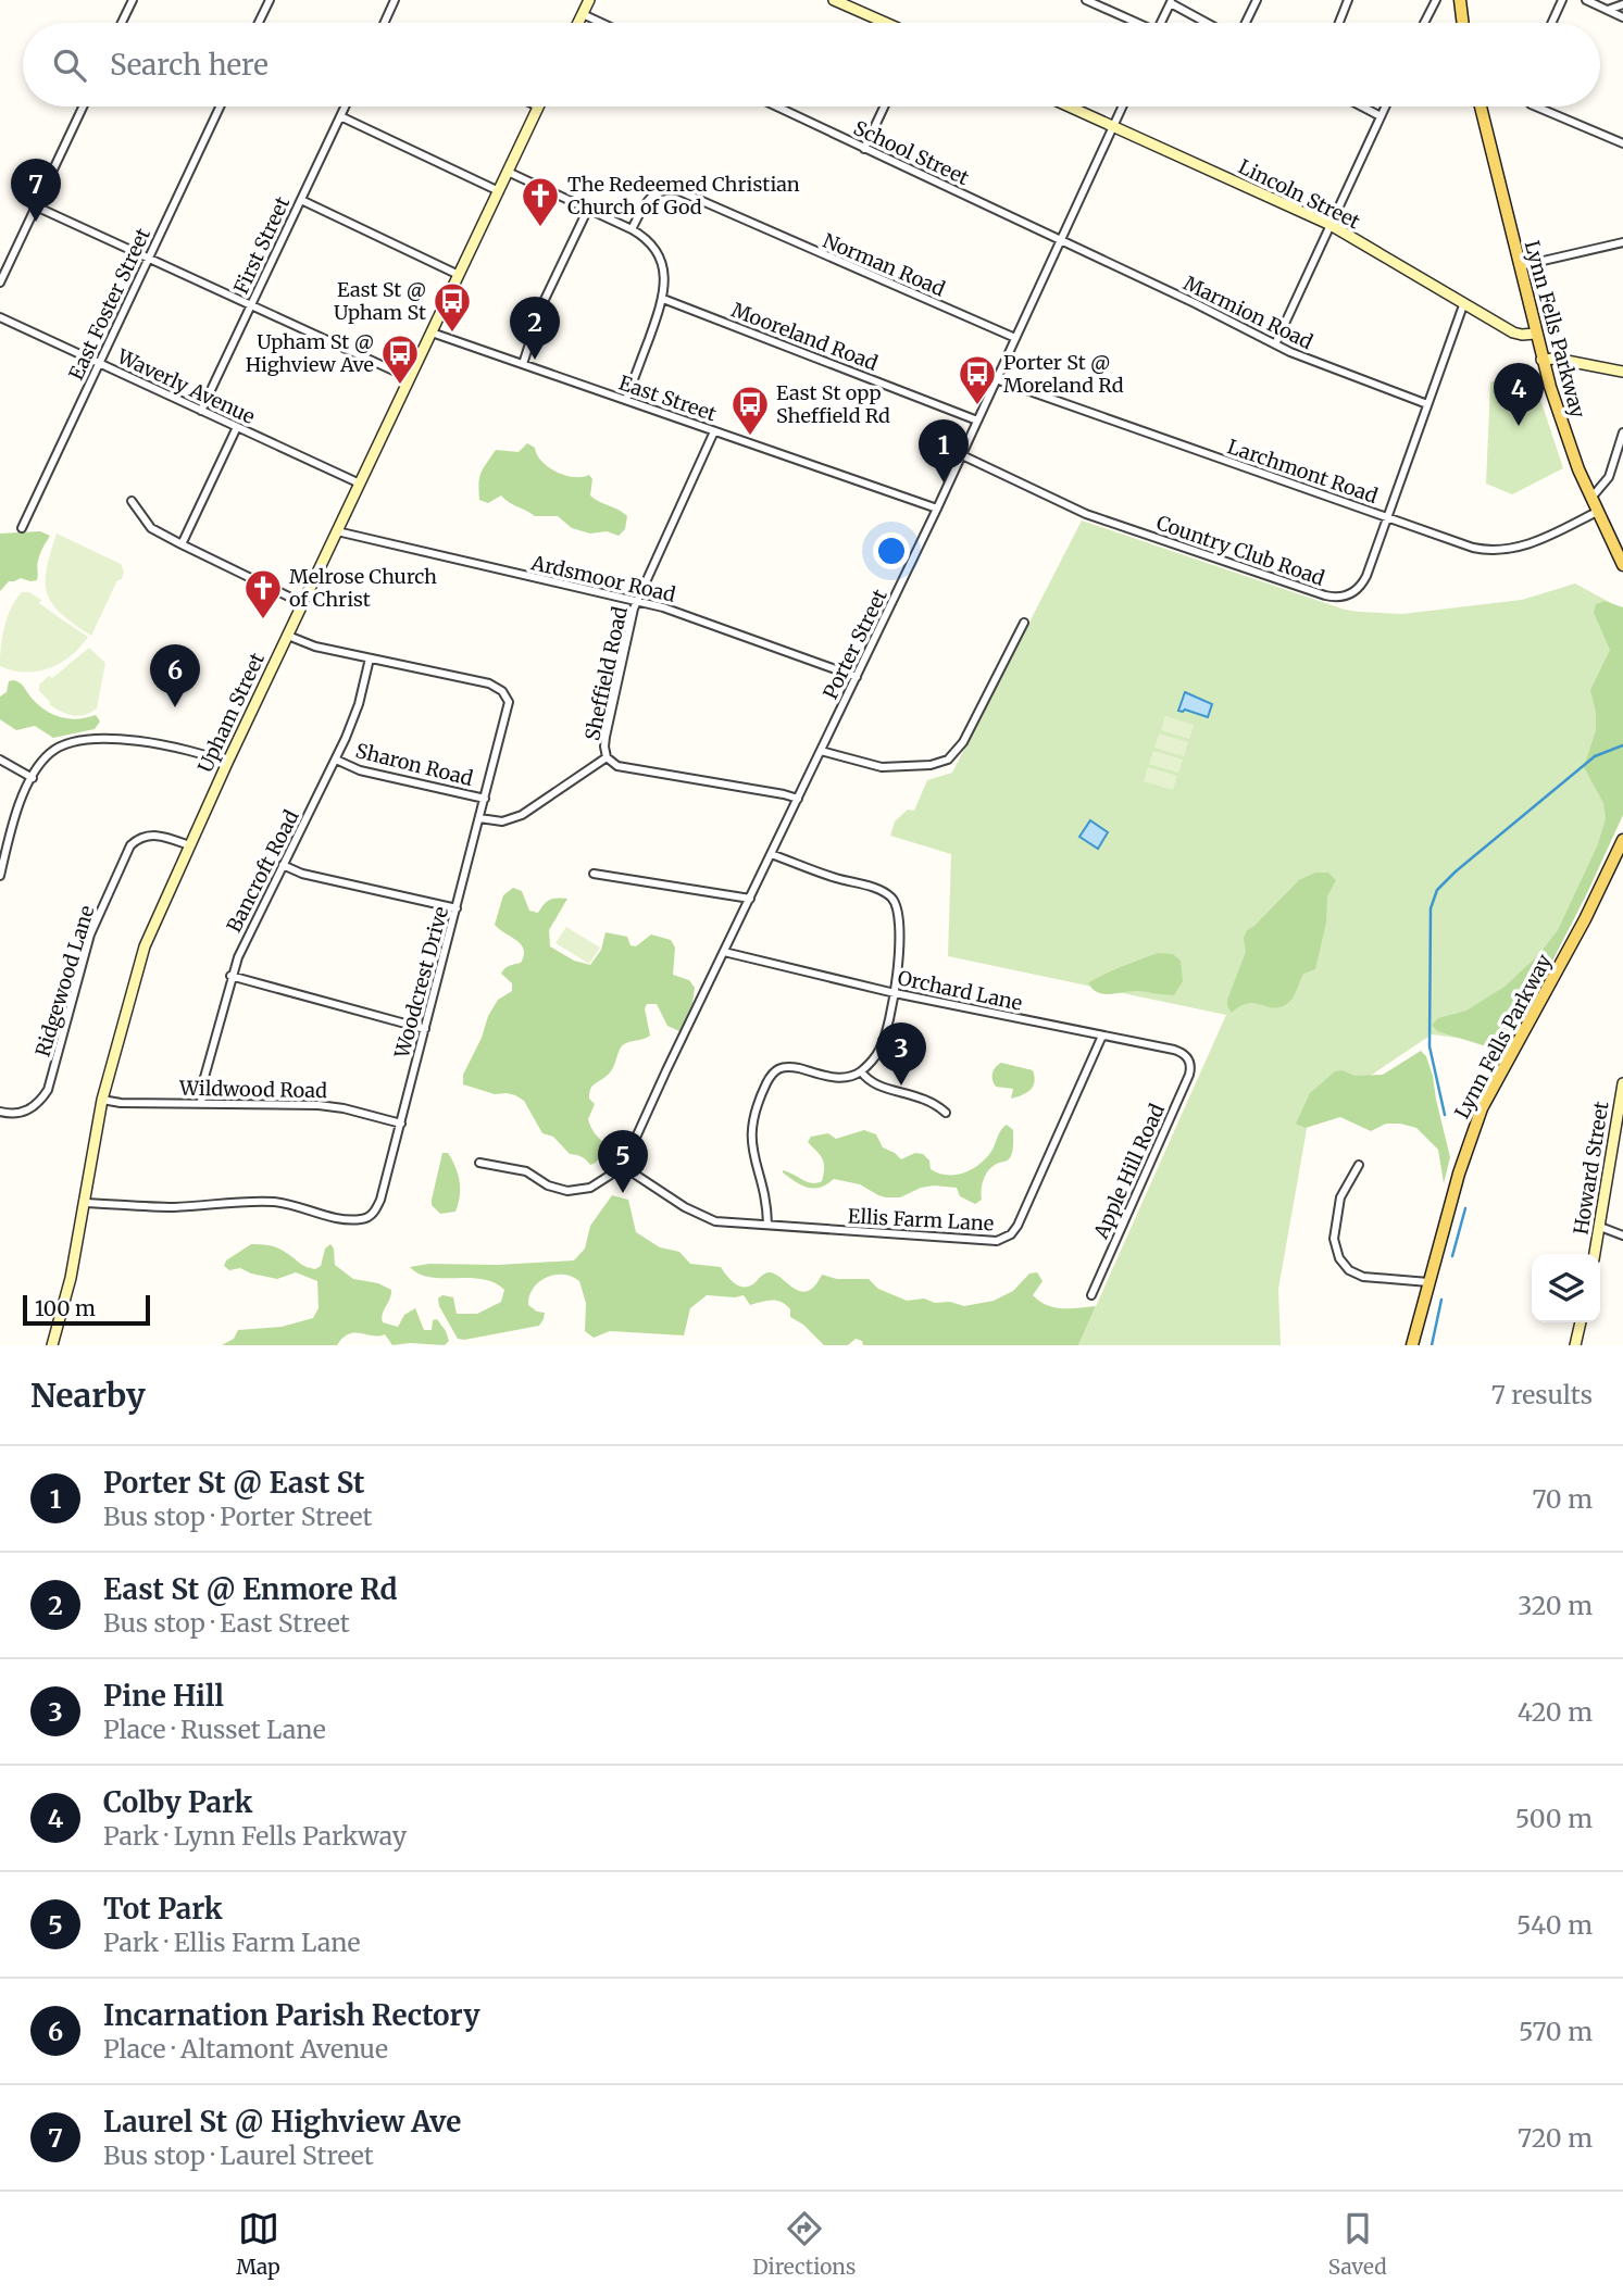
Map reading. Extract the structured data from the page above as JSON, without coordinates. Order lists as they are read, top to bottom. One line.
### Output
{"streets":{"main road":["Lincoln Street","Lynn Fells Parkway","Upham Street","Howard Street"],"street":["School Street","First Street","Norman Road","East Foster Street","Marmion Road","Mooreland Road","Waverly Avenue","East Street","Larchmont Road","Country Club Road","Ardsmoor Road","Porter Street","Sheffield Road","Sharon Road","Bancroft Road","Ridgewood Lane","Woodcrest Drive","Orchard Lane","Wildwood Road","Apple Hill Road","Ellis Farm Lane"]},"crossings":[["School Street","Marmion Road"],["School Street","Porter Street"],["Lincoln Street","Lynn Fells Parkway"],["Lincoln Street","Country Club Road"],["Lincoln Street","Porter Street"],["First Street","Waverly Avenue"],["Norman Road","Porter Street"],["East Foster Street","Waverly Avenue"],["Marmion Road","Country Club Road"],["Marmion Road","Porter Street"],["Lynn Fells Parkway","Larchmont Road"],["Mooreland Road","Porter Street"],["Waverly Avenue","Upham Street"],["East Street","Porter Street"],["East Street","Sheffield Road"],["East Street","Upham Street"],["Larchmont Road","Country Club Road"],["Larchmont Road","Porter Street"],["Country Club Road","Porter Street"],["Ardsmoor Road","Porter Street"],["Ardsmoor Road","Sheffield Road"],["Ardsmoor Road","Upham Street"],["Porter Street","Sheffield Road"],["Porter Street","Orchard Lane"],["Porter Street","Ellis Farm Lane"],["Sheffield Road","Woodcrest Drive"],["Upham Street","Ridgewood Lane"],["Upham Street","Woodcrest Drive"],["Upham Street","Wildwood Road"],["Sharon Road","Bancroft Road"],["Sharon Road","Woodcrest Drive"],["Bancroft Road","Woodcrest Drive"],["Bancroft Road","Wildwood Road"],["Woodcrest Drive","Wildwood Road"],["Orchard Lane","Apple Hill Road"],["Orchard Lane","Ellis Farm Lane"]],"places":{"church":["The Redeemed Christian Church of God","Melrose Church of Christ"],"bus stop":["East St @ Upham St","Upham St @ Highview Ave","Porter St @ Moreland Rd","East St opp Sheffield Rd"]},"scale_bar":"100 m","page":{"search":"Search here","pins":["7","2","4","1","6","3","5"],"scale":"100 m","heading":["Nearby","7 results"],"list":[{"mark":"1","name":"Porter St @ East St","note":"Bus stop · Porter Street","value":"70 m"},{"mark":"2","name":"East St @ Enmore Rd","note":"Bus stop · East Street","value":"320 m"},{"mark":"3","name":"Pine Hill","note":"Place · Russet Lane","value":"420 m"},{"mark":"4","name":"Colby Park","note":"Park · Lynn Fells Parkway","value":"500 m"},{"mark":"5","name":"Tot Park","note":"Park · Ellis Farm Lane","value":"540 m"},{"mark":"6","name":"Incarnation Parish Rectory","note":"Place · Altamont Avenue","value":"570 m"},{"mark":"7","name":"Laurel St @ Highview Ave","note":"Bus stop · Laurel Street","value":"720 m"}],"nav":["Map","Directions","Saved"]}}
